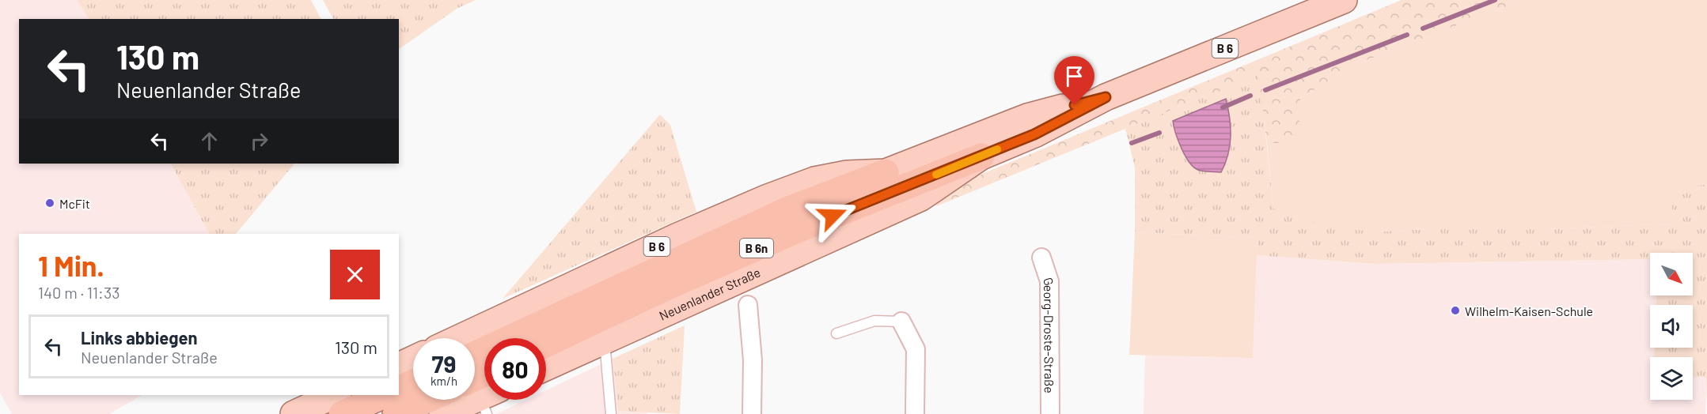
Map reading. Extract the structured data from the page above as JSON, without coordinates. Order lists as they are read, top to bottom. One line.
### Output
{"streets":{"highway":["B 6n","Neuenlander Straße"],"main road":["B 6"],"street":["Georg-Droste-Straße"]},"places":["McFit","Wilhelm-Kaisen-Schule"],"north":"bottom right","page":{"turn":["130 m","Neuenlander Straße"],"heading":["1 Min.","140 m · 11:33"],"list":[{"name":"Links abbiegen","note":"Neuenlander Straße","value":"130 m"}],"speed":"79 km/h","limit":"80"}}
